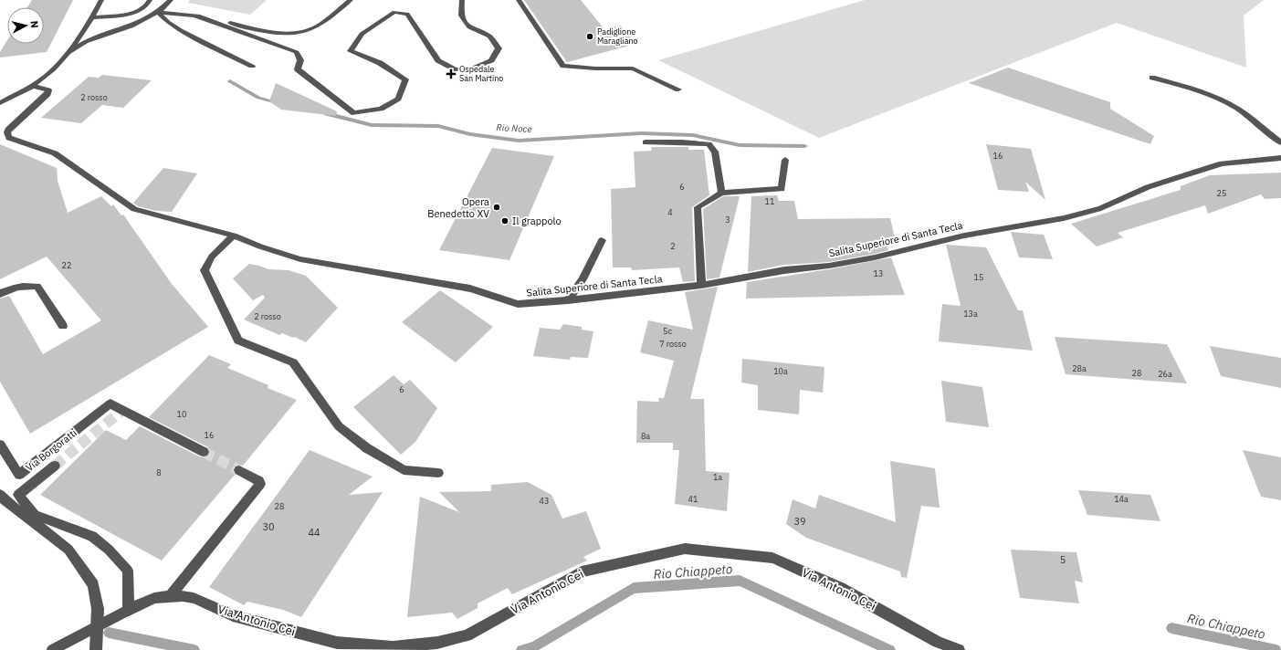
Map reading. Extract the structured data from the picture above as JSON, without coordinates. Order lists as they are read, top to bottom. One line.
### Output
{"streets":{"street":["Salita Superiore di Santa Tecla","Via Borgoratti","Via Antonio Cei"]},"water":["Rio Noce","Rio Chiappeto"],"places":{"other":["Padiglione Maragliano","Opera Benedetto XV","Il grappolo"],"health":["Ospedale San Martino"]},"house_numbers":["2 rosso","16","6","25","11","4","3","2","22","13","15","13a","2 rosso","5c","7 rosso","28a","10a","28","26a","6","10","16","8a","8","1a","41","14a","43","28","39","30","44","5"],"north":"right"}
